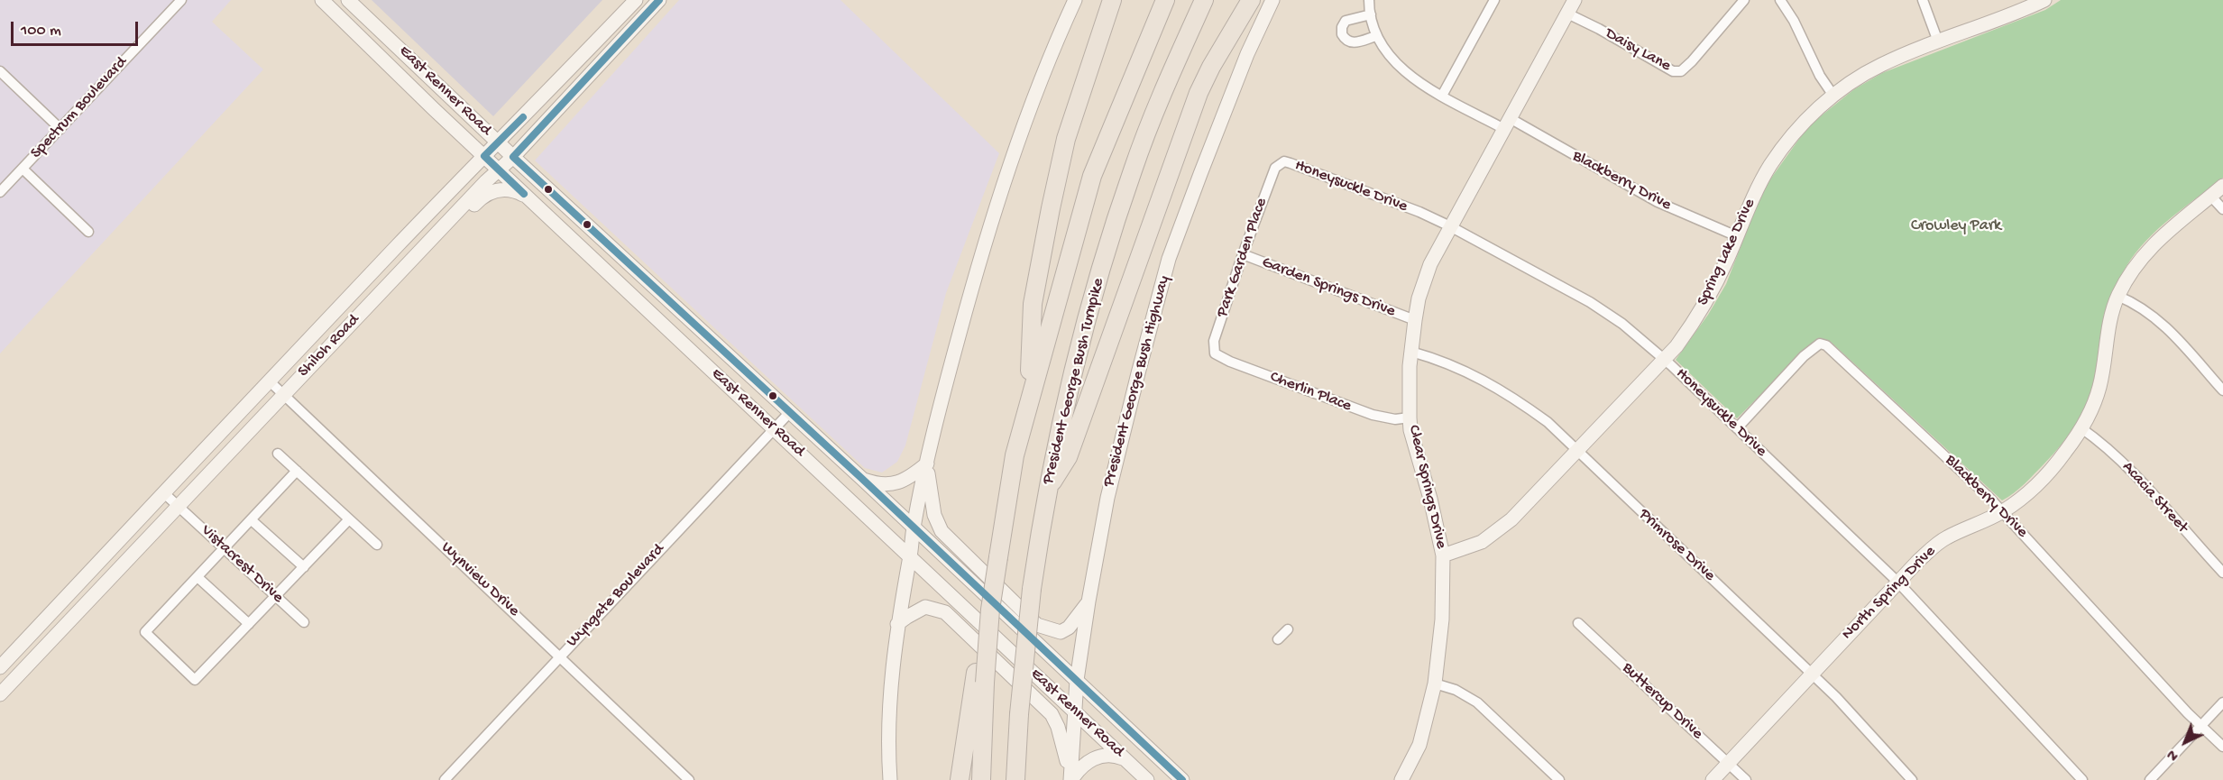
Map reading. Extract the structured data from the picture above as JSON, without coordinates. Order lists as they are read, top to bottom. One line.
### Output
{"streets":{"highway":["President George Bush Turnpike"],"main road":["East Renner Road","Spring Lake Drive","Shiloh Road","President George Bush Highway","Clear Springs Drive","North Spring Drive"],"street":["Daisy Lane","Spectrum Boulevard","Blackberry Drive","Honeysuckle Drive","Park Garden Place","Garden Springs Drive","Cherlin Place","Acacia Street","Primrose Drive","Vistacrest Drive","Wynview Drive","Wyngate Boulevard","Buttercup Drive"]},"crossings":[["Daisy Lane","Clear Springs Drive"],["East Renner Road","Shiloh Road"],["East Renner Road","President George Bush Highway"],["East Renner Road","Wyngate Boulevard"],["Blackberry Drive","Honeysuckle Drive"],["Blackberry Drive","Spring Lake Drive"],["Blackberry Drive","Clear Springs Drive"],["Blackberry Drive","North Spring Drive"],["Honeysuckle Drive","Spring Lake Drive"],["Honeysuckle Drive","Park Garden Place"],["Honeysuckle Drive","Clear Springs Drive"],["Honeysuckle Drive","North Spring Drive"],["Spring Lake Drive","Clear Springs Drive"],["Spring Lake Drive","Primrose Drive"],["Park Garden Place","Garden Springs Drive"],["Park Garden Place","Cherlin Place"],["Garden Springs Drive","Clear Springs Drive"],["Shiloh Road","Vistacrest Drive"],["Shiloh Road","Wynview Drive"],["Cherlin Place","Clear Springs Drive"],["Clear Springs Drive","Primrose Drive"],["Acacia Street","North Spring Drive"],["Primrose Drive","North Spring Drive"],["Wynview Drive","Wyngate Boulevard"],["North Spring Drive","Buttercup Drive"]],"parks":["Crowley Park"],"scale_bar":"100 m","north":"bottom left"}
